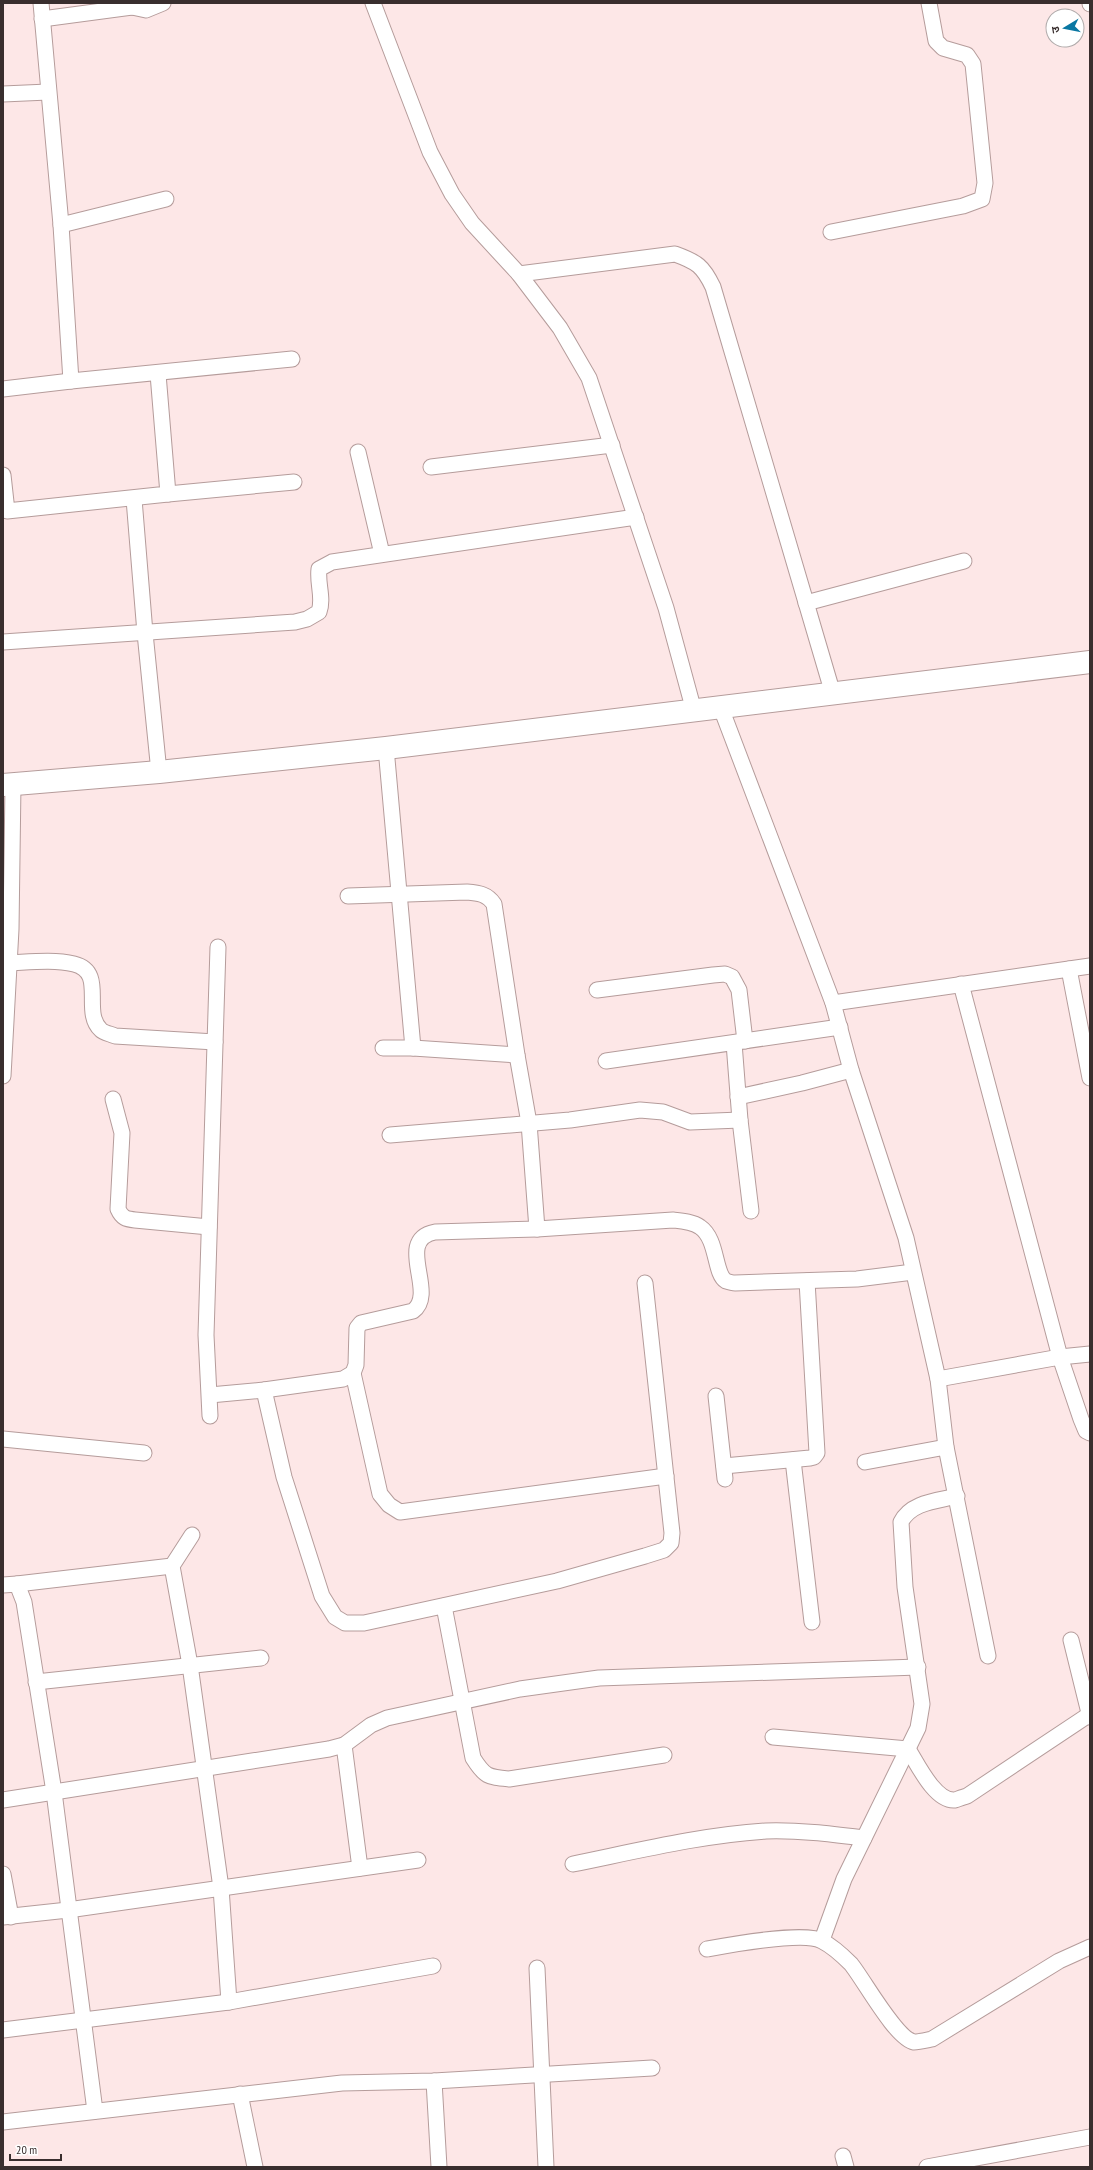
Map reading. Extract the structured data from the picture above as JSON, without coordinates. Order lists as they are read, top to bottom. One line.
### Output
{"scale_bar":"20 m","north":"left"}
